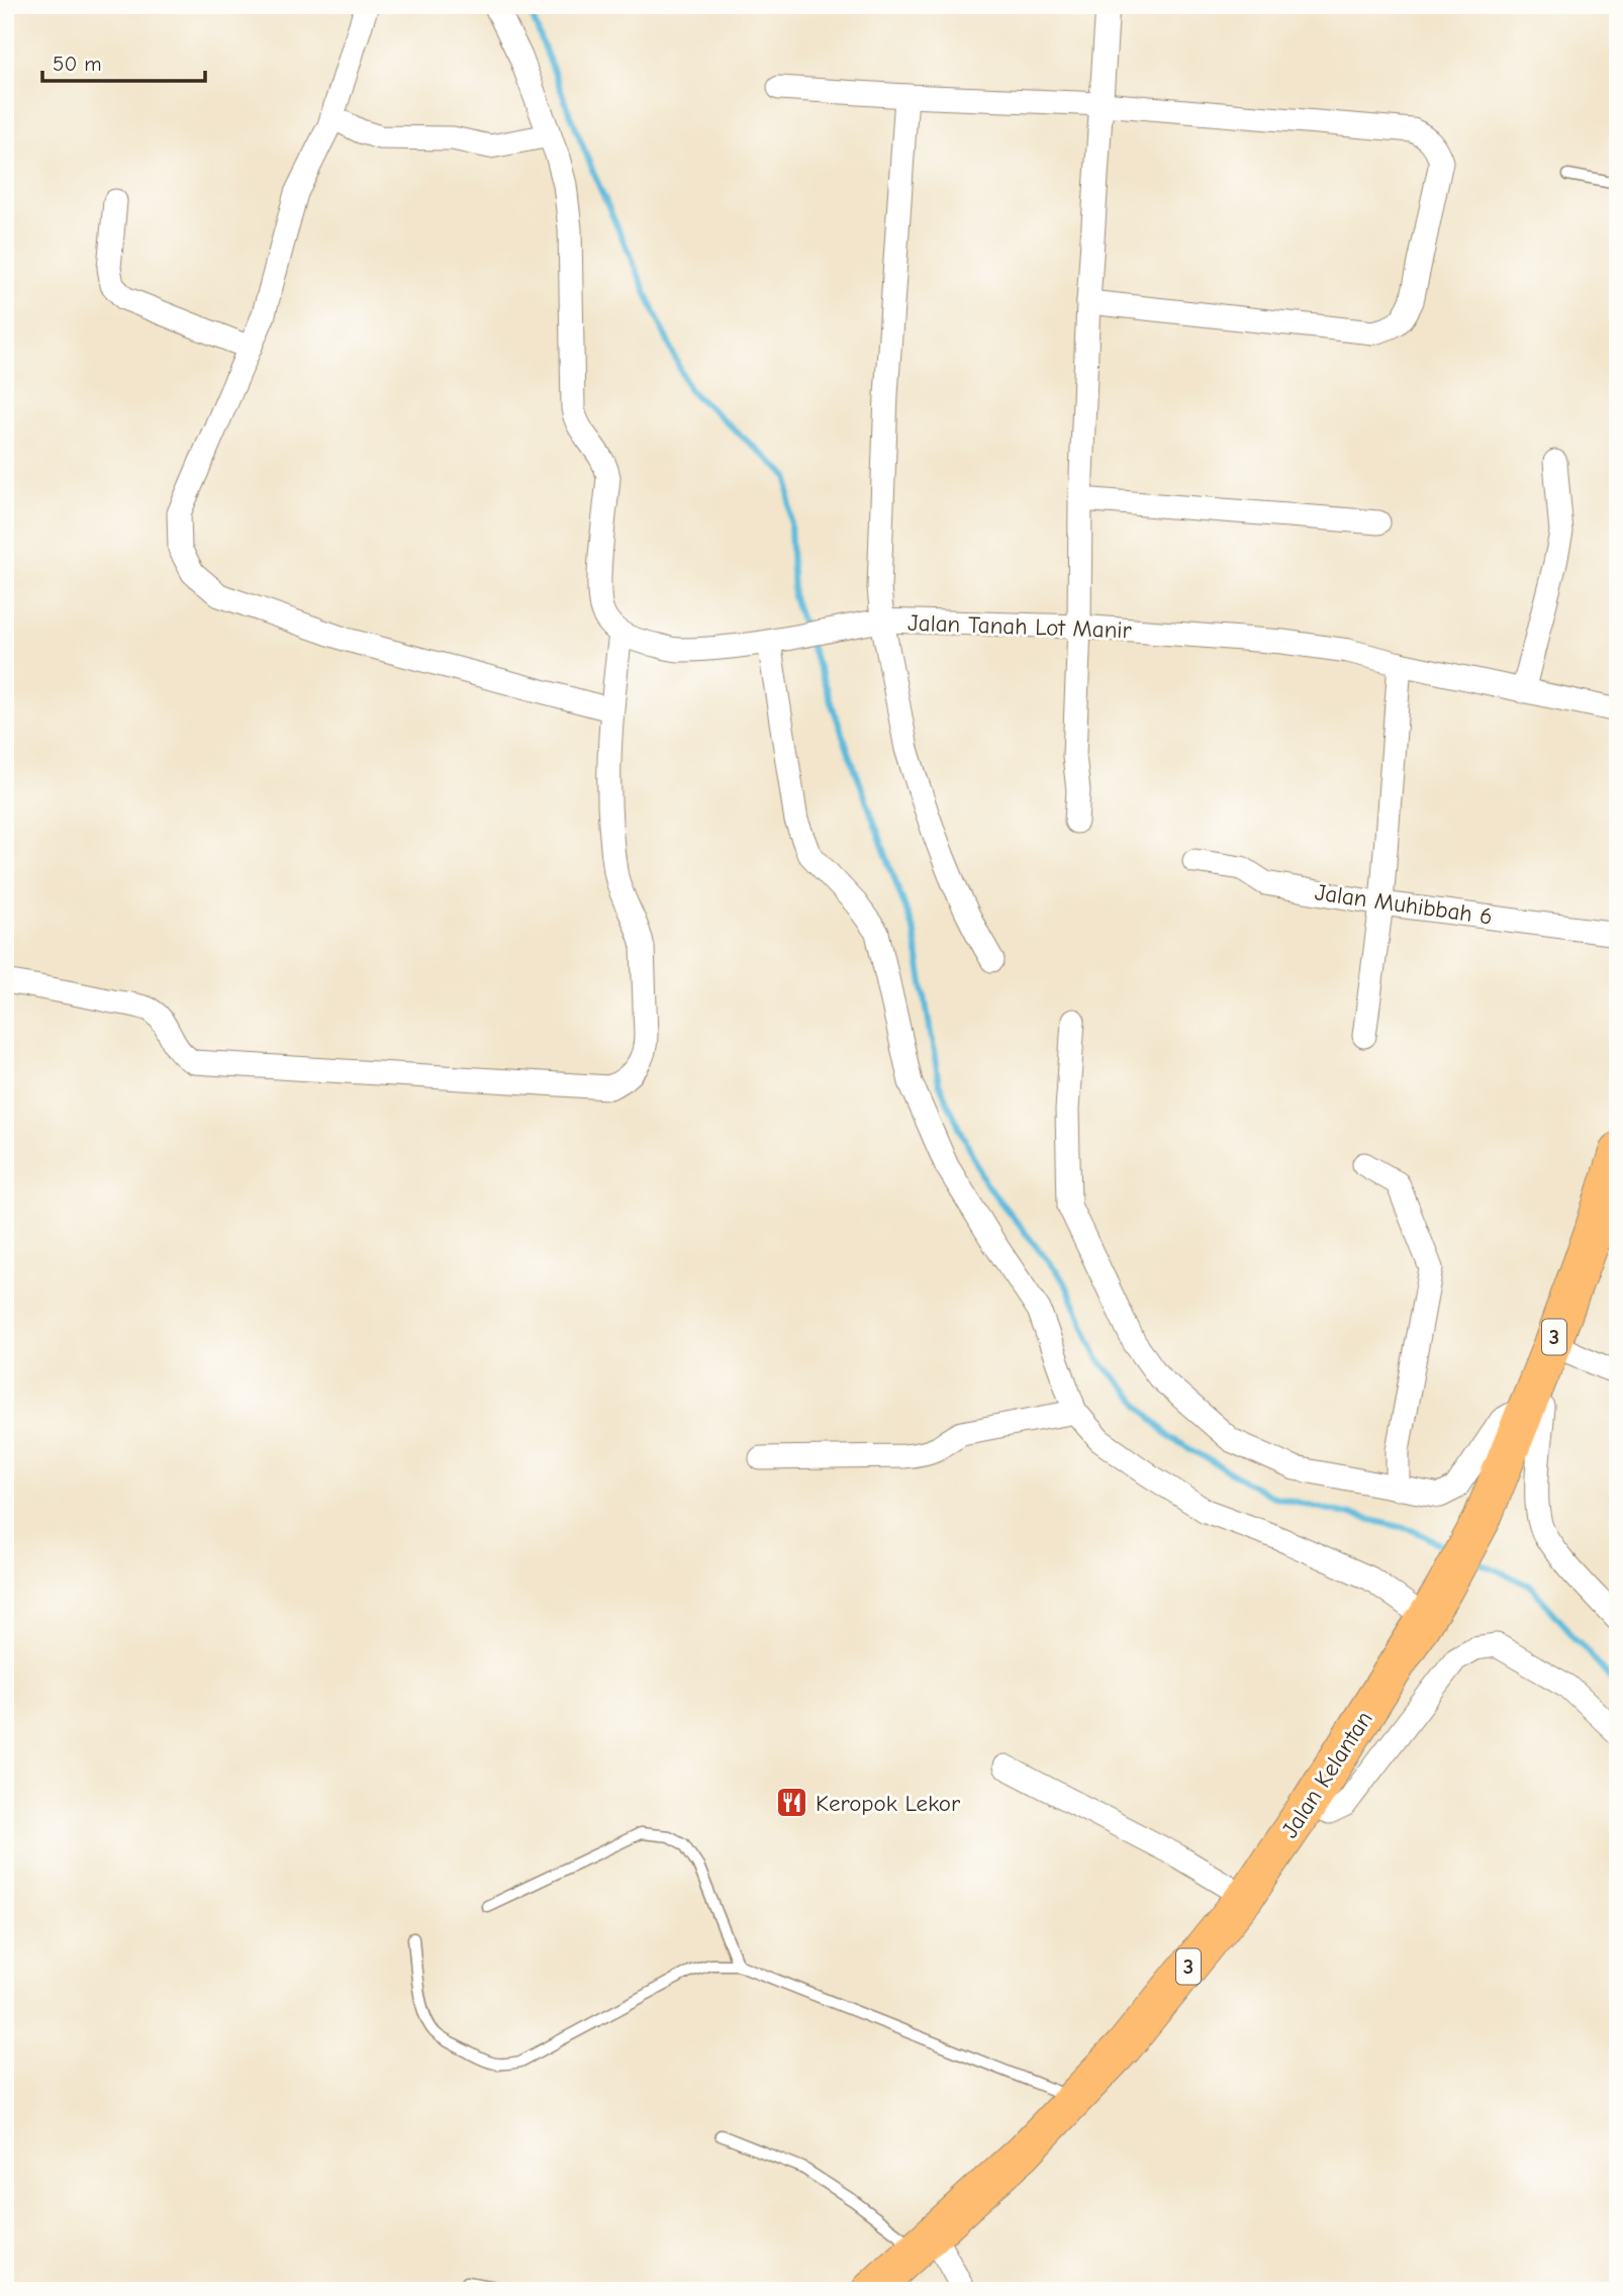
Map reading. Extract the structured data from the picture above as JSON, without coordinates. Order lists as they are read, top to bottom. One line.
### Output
{"streets":{"highway":["3","Jalan Kelantan"],"street":["Jalan Tanah Lot Manir","Jalan Muhibbah 6"]},"places":{"restaurant":["Keropok Lekor"]},"scale_bar":"50 m"}
